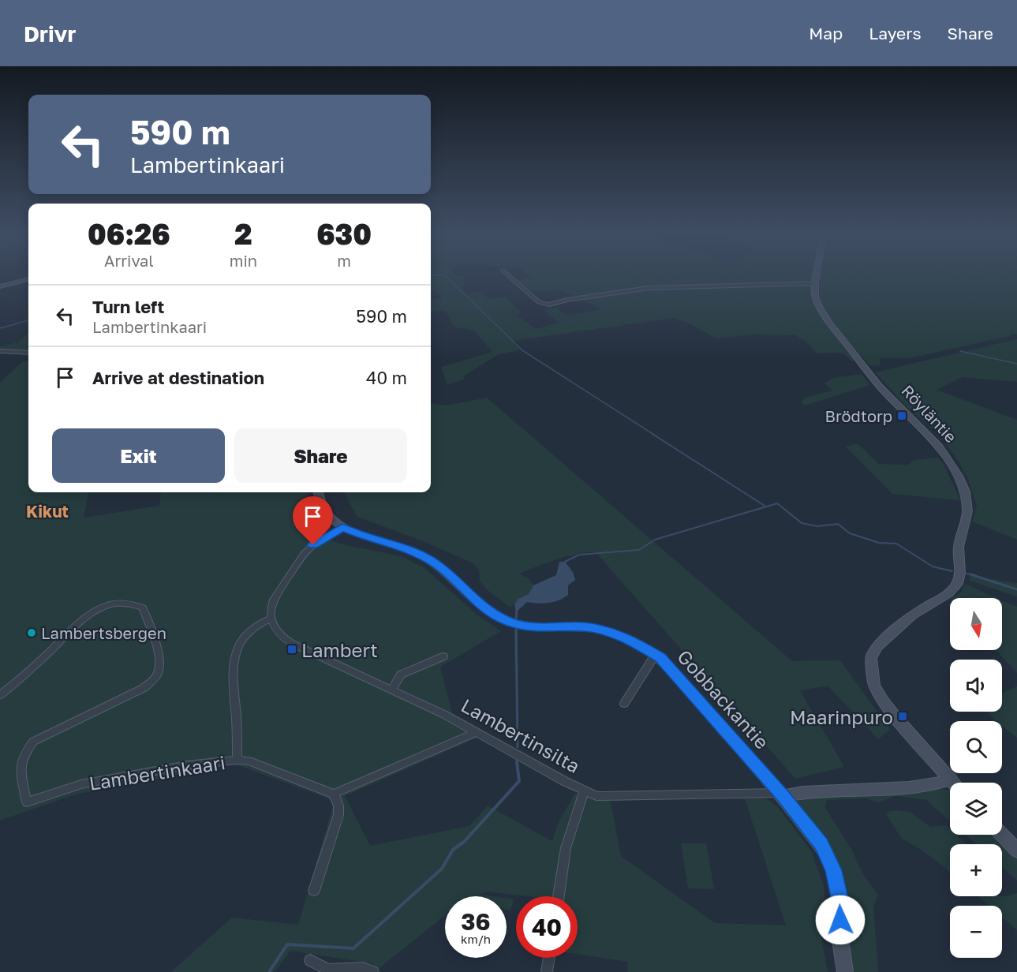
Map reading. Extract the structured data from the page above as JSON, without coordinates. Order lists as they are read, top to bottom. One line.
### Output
{"streets":{"street":["Röyläntie","Gobbackantie","Lambertinsilta","Lambertinkaari"]},"crossings":[["Röyläntie","Lambertinsilta"],["Gobbackantie","Lambertinsilta"],["Lambertinsilta","Lambertinkaari"]],"districts":["Kikut"],"places":{"transit":["Brödtorp","Lambert","Maarinpuro"],"other":["Lambertsbergen"]},"north":"bottom","page":{"header":"Drivr","nav":["Map","Layers","Share"],"turn":["590 m","Lambertinkaari"],"eta":["06:26","Arrival","2","min","630","m"],"list":[{"name":"Turn left","note":"Lambertinkaari","value":"590 m"},{"name":"Arrive at destination","value":"40 m"}],"buttons":["Exit","Share"],"map_buttons":["+","−"],"speed":"36 km/h","limit":"40"}}
